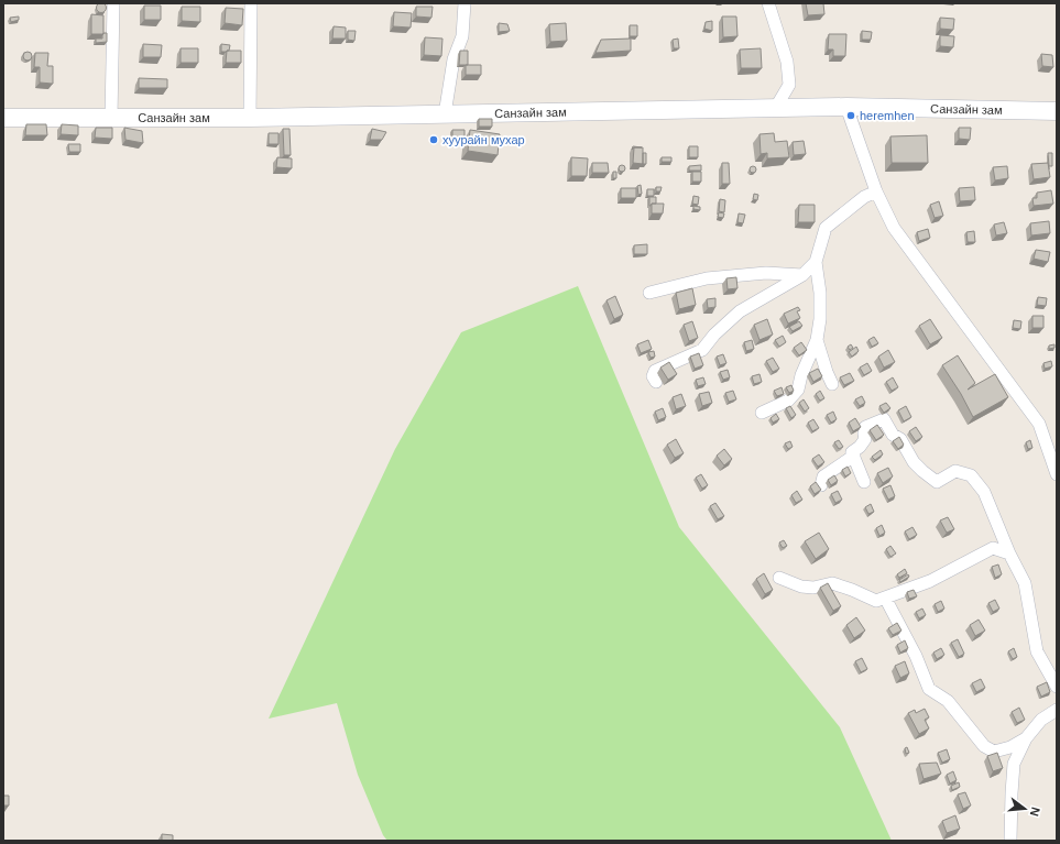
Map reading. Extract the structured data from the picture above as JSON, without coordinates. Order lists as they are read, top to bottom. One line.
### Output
{"streets":{"main road":["Санзайн зам"]},"places":["heremhen","хуурайн мухар"],"north":"right"}
